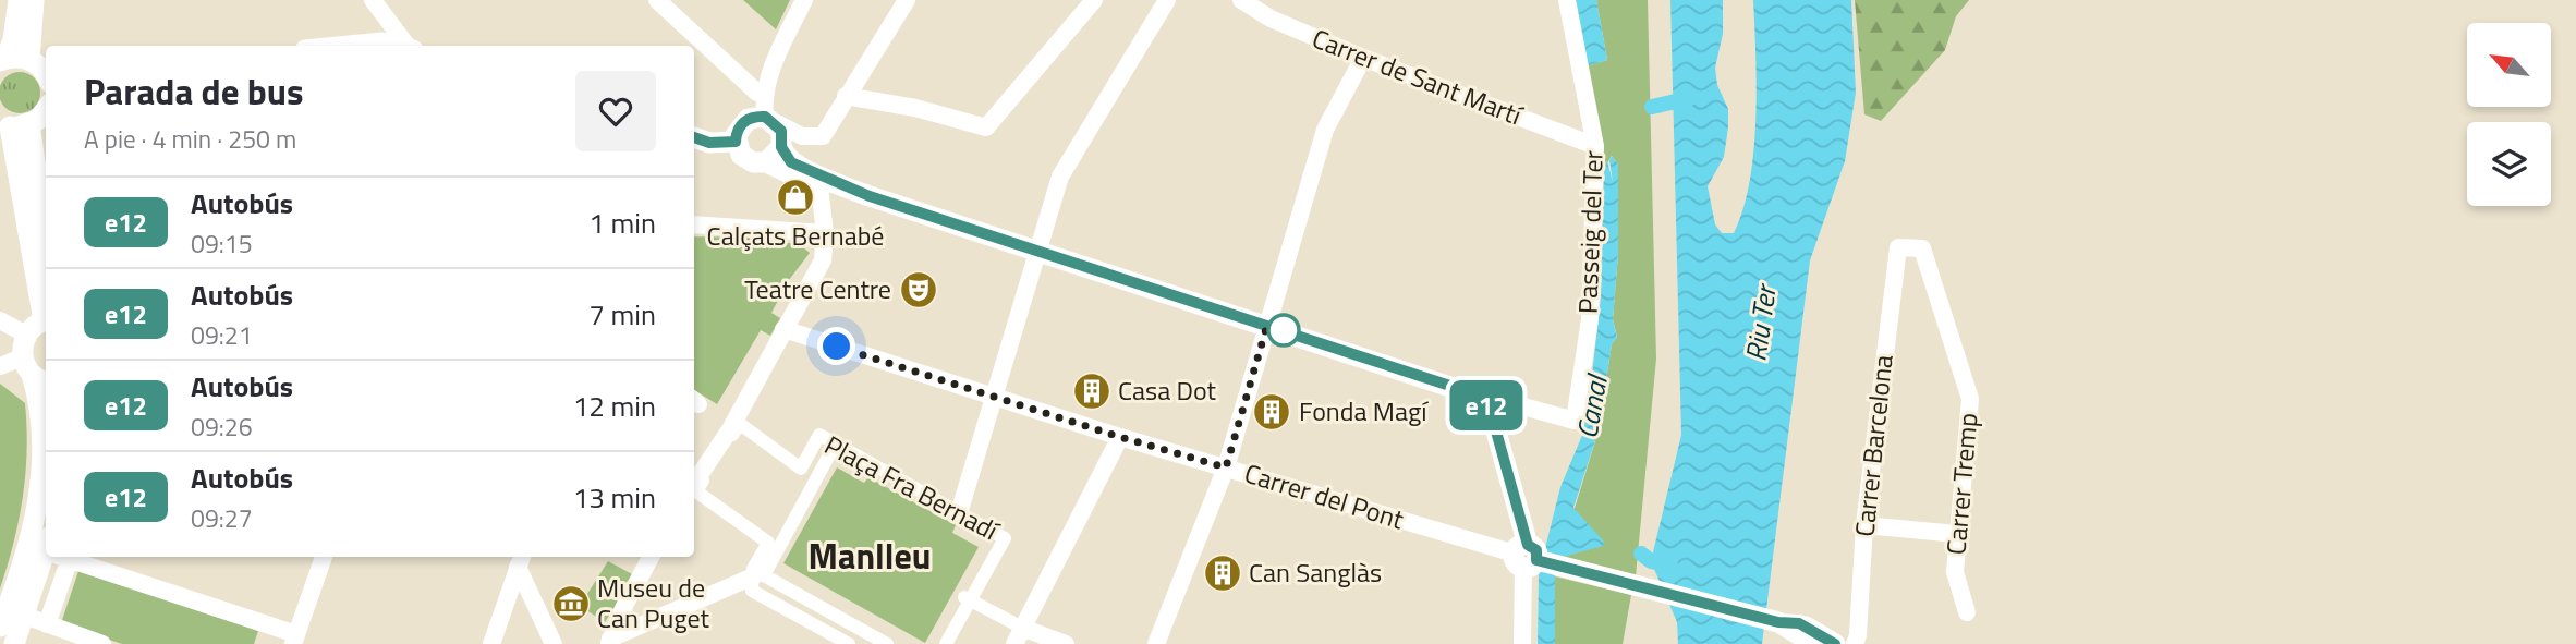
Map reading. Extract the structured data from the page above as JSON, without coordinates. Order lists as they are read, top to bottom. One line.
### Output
{"streets":{"street":["Carrer de Sant Martí","Passeig del Ter","Carrer Barcelona","Carrer Tremp","Plaça Fra Bernadí","Carrer del Pont"]},"crossings":[["Carrer de Sant Martí","Passeig del Ter"],["Carrer Barcelona","Carrer Tremp"]],"districts":["Manlleu"],"water":["Riu Ter","Canal"],"places":{"shop":["Calçats Bernabé"],"theatre":["Teatre Centre"],"building":["Casa Dot","Fonda Magí","Can Sanglàs"],"museum":["Museu de Can Puget"]},"lines":["bus line e12"],"north":"top left","page":{"on_map":"e12","heading":["Parada de bus","A pie · 4 min · 250 m"],"list":[{"mark":"e12","name":"Autobús","note":"09:15","value":"1 min"},{"mark":"e12","name":"Autobús","note":"09:21","value":"7 min"},{"mark":"e12","name":"Autobús","note":"09:26","value":"12 min"},{"mark":"e12","name":"Autobús","note":"09:27","value":"13 min"}]}}
